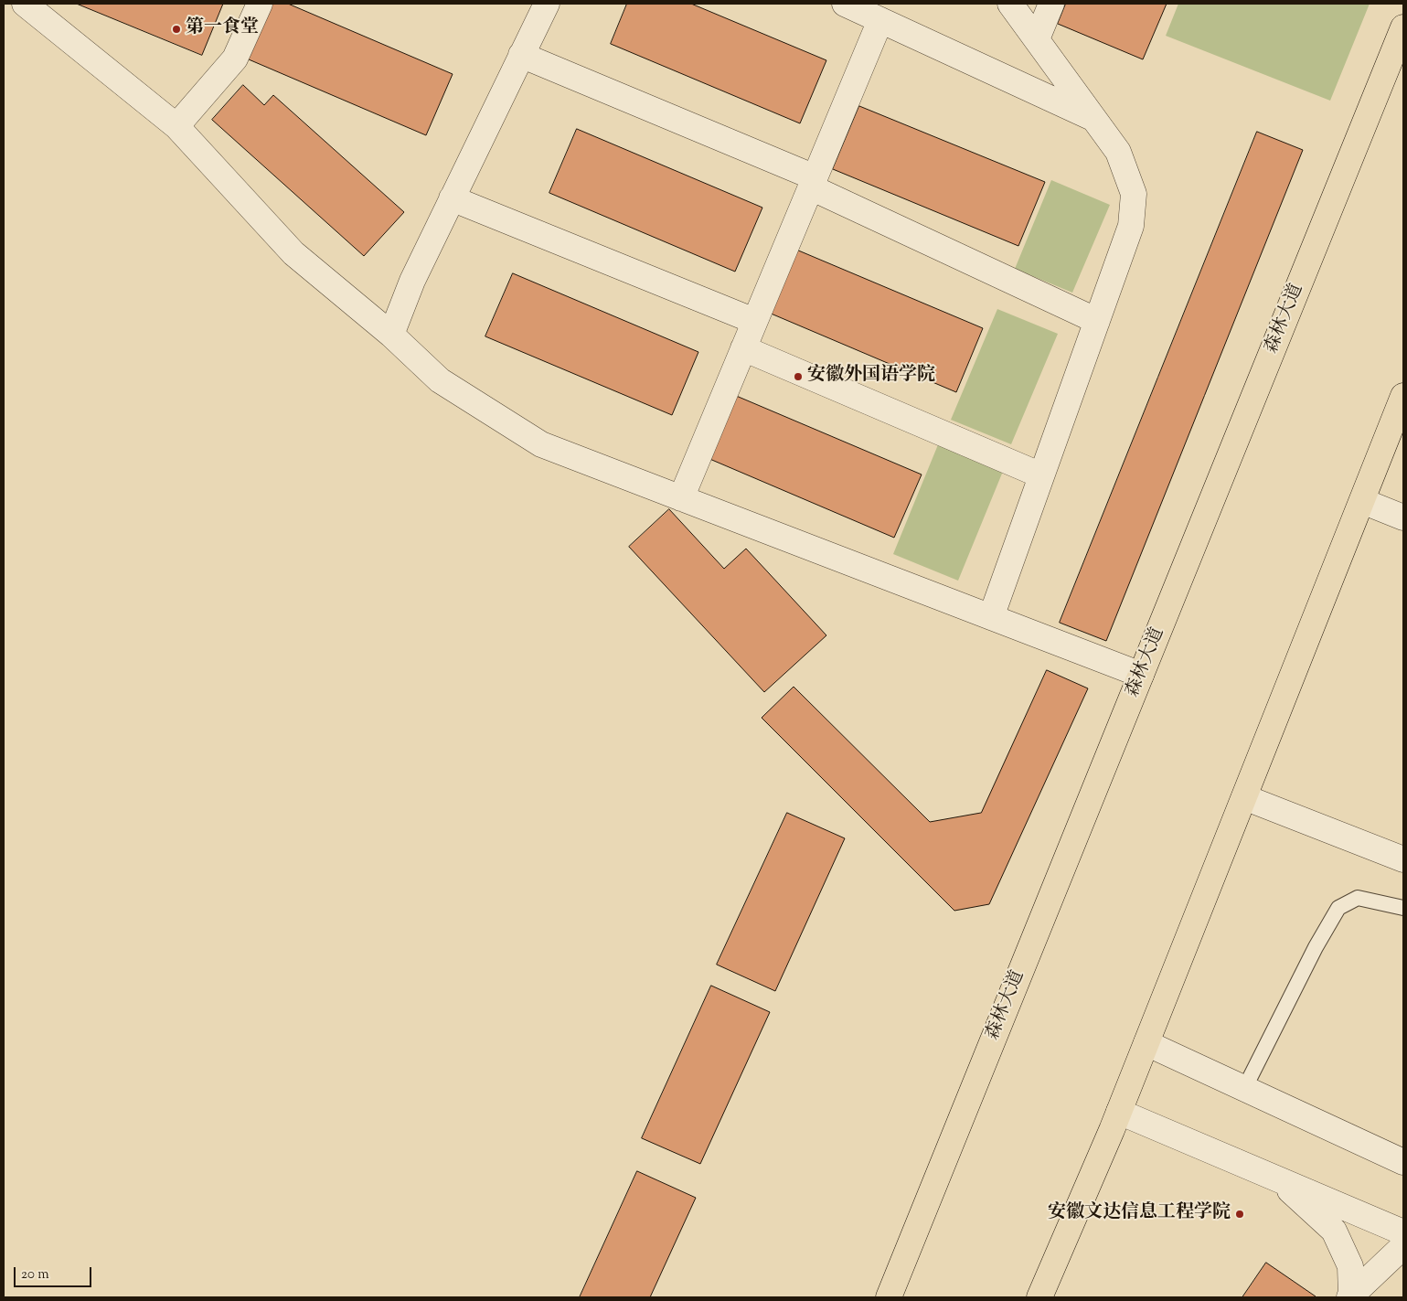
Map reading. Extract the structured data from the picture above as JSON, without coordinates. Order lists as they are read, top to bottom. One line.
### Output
{"streets":{"main road":["森林大道"]},"places":["第一食堂","安徽外国语学院","安徽文达信息工程学院"],"scale_bar":"20 m"}
